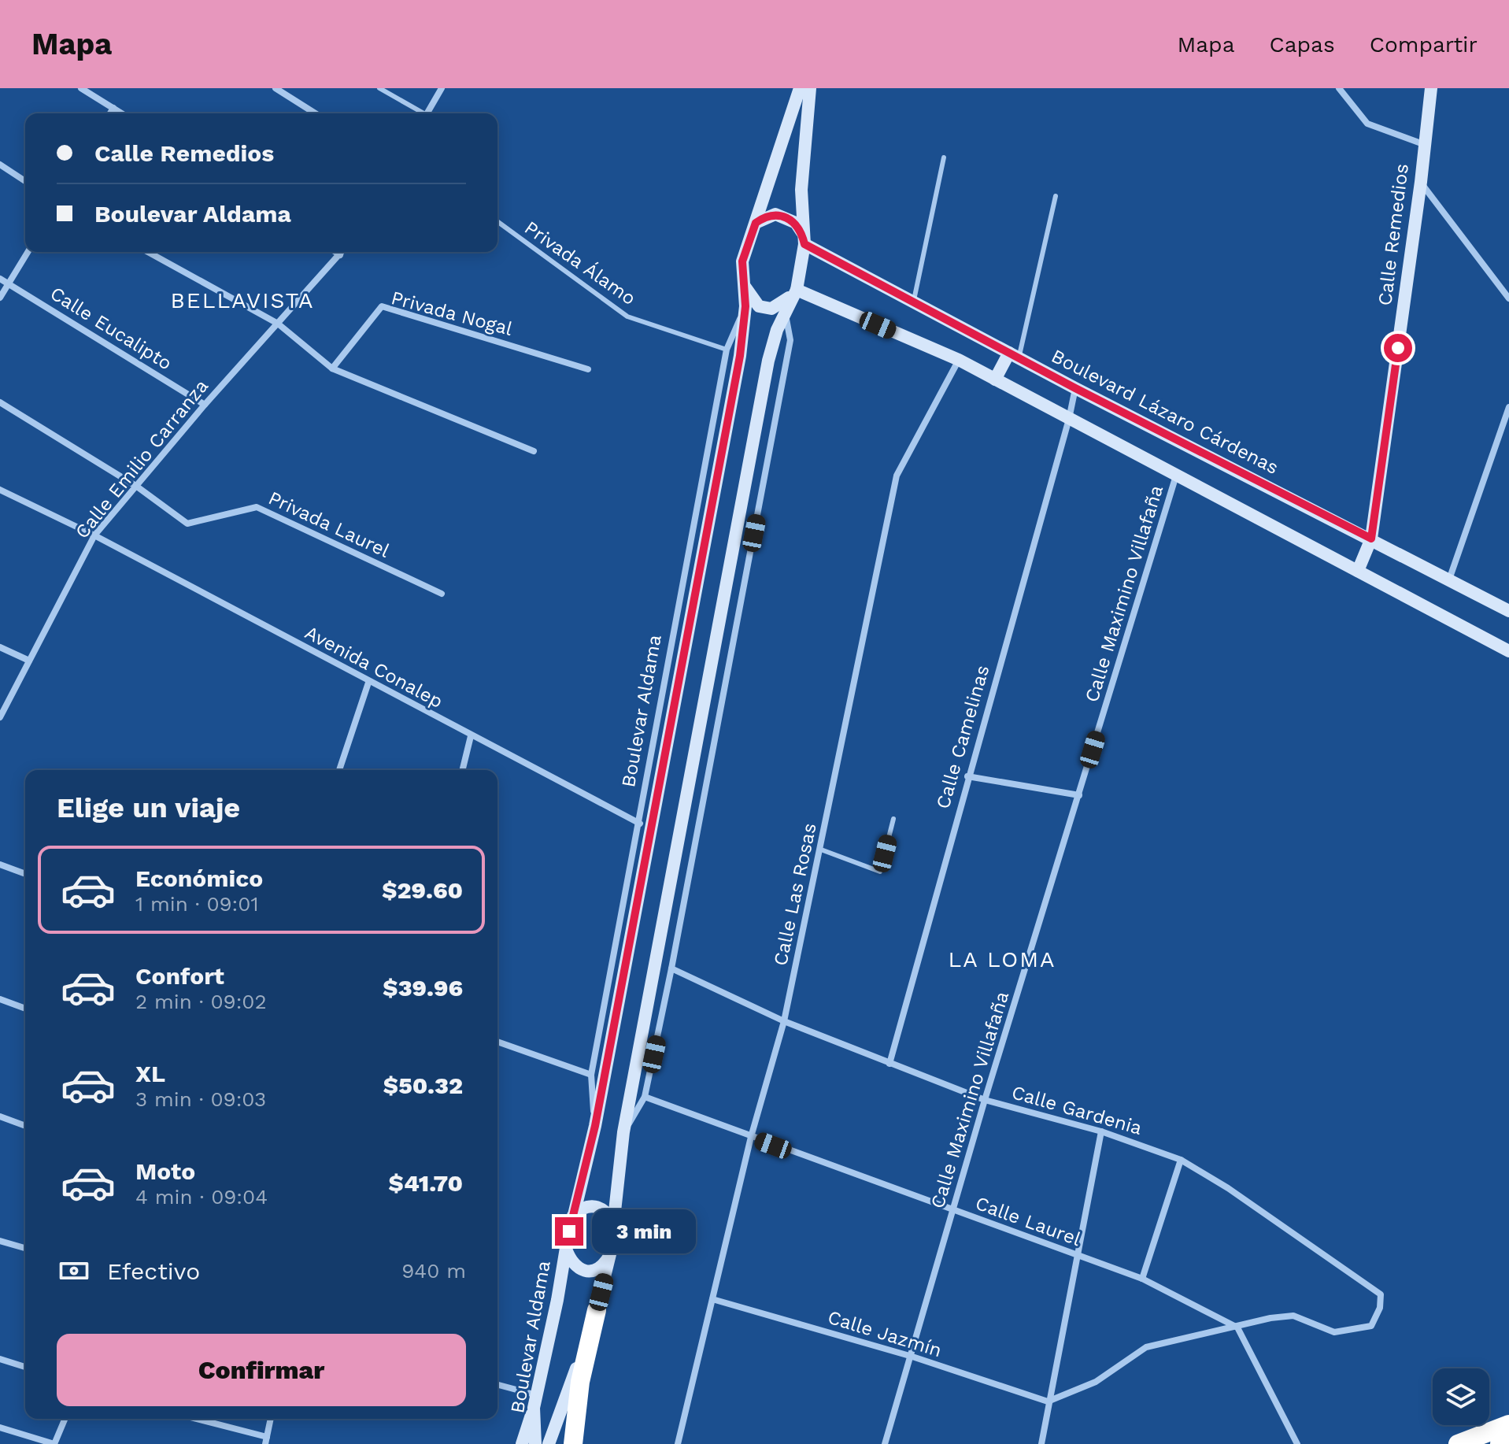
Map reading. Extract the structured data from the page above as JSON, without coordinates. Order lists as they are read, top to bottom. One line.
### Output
{"streets":{"street":["Calle Remedios","Privada Nogal","Calle Eucalipto","Boulevard Lázaro Cárdenas","Calle Emilio Carranza","Privada Laurel","Calle Maximino Villafaña","Avenida Conalep","Boulevar Aldama","Calle Camelinas","Calle Las Rosas","Calle Gardenia","Calle Laurel","Calle Jazmín"],"lane":["Privada Álamo"]},"crossings":[["Calle Remedios","Boulevard Lázaro Cárdenas"],["Privada Álamo","Boulevar Aldama"],["Calle Eucalipto","Calle Emilio Carranza"],["Boulevard Lázaro Cárdenas","Boulevar Aldama"],["Boulevard Lázaro Cárdenas","Calle Camelinas"],["Calle Emilio Carranza","Privada Laurel"],["Calle Emilio Carranza","Avenida Conalep"],["Calle Maximino Villafaña","Calle Gardenia"],["Calle Maximino Villafaña","Calle Laurel"],["Calle Maximino Villafaña","Calle Jazmín"],["Avenida Conalep","Boulevar Aldama"],["Calle Camelinas","Calle Gardenia"],["Calle Las Rosas","Calle Gardenia"],["Calle Las Rosas","Calle Laurel"],["Calle Las Rosas","Calle Jazmín"],["Calle Gardenia","Calle Laurel"]],"districts":["BELLAVISTA","LA LOMA"],"page":{"header":"Mapa","nav":["Mapa","Capas","Compartir"],"banner":["Calle Remedios","Boulevar Aldama"],"heading":"Elige un viaje","list":[{"name":"Económico","note":"1 min · 09:01","value":"$29.60"},{"name":"Confort","note":"2 min · 09:02","value":"$39.96"},{"name":"XL","note":"3 min · 09:03","value":"$50.32"},{"name":"Moto","note":"4 min · 09:04","value":"$41.70"}],"bubble":"3 min","pay":["Efectivo","940 m"],"buttons":"Confirmar"}}
